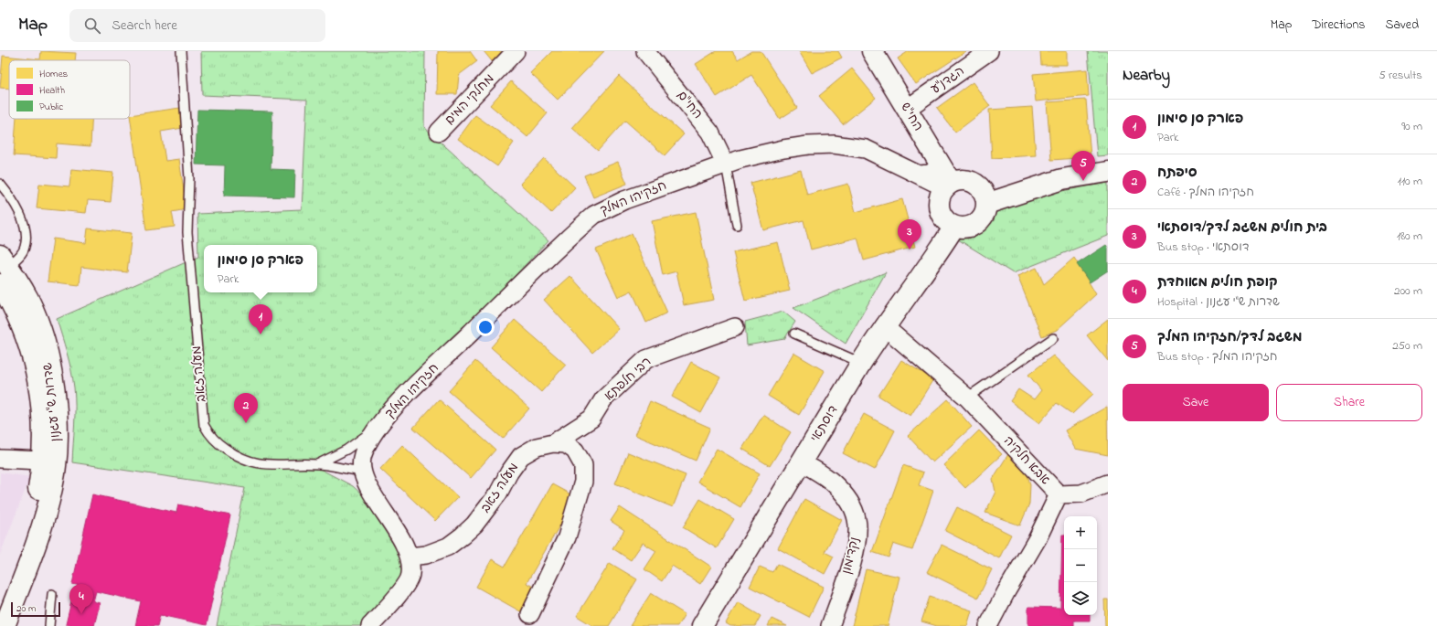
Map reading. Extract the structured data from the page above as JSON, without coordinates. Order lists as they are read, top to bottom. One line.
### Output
{"streets":{"street":["הגדנ\"ע","מחלקי המים","החי\"ם","החי\"ש","חזקיהו המלך","מעלה זאב","רבי חלפתא","שדרות ש\"י עגנון","דוסתאי","אבא חלקיה","נקדימון"]},"crossings":[["הגדנ\"ע","החי\"ש"],["החי\"ם","חזקיהו המלך"],["החי\"ש","חזקיהו המלך"],["החי\"ש","דוסתאי"],["חזקיהו המלך","מעלה זאב"],["חזקיהו המלך","דוסתאי"],["מעלה זאב","רבי חלפתא"],["דוסתאי","אבא חלקיה"],["דוסתאי","נקדימון"]],"legend":["Homes","Health","Public"],"scale_bar":"20 m","page":{"header":"Map","search":"Search here","nav":["Map","Directions","Saved"],"heading":["Nearby","5 results"],"list":[{"mark":"1","name":"פארק סן סימון","note":"Park","value":"90 m"},{"mark":"2","name":"סיפתח","note":"Café · חזקיהו המלך","value":"110 m"},{"mark":"3","name":"בית חולים משגב לדך/דוסתאי","note":"Bus stop · דוסתאי","value":"180 m"},{"mark":"4","name":"קופת חולים מאוחדת","note":"Hospital · שדרות ש\"י עגנון","value":"200 m"},{"mark":"5","name":"משגב לדך/חזקיהו המלך","note":"Bus stop · חזקיהו המלך","value":"250 m"}],"pins":["5","3","1","2","4"],"popup":["פארק סן סימון","Park"],"buttons":["Save","Share"],"map_buttons":["+","−"],"scale":"20 m"}}
